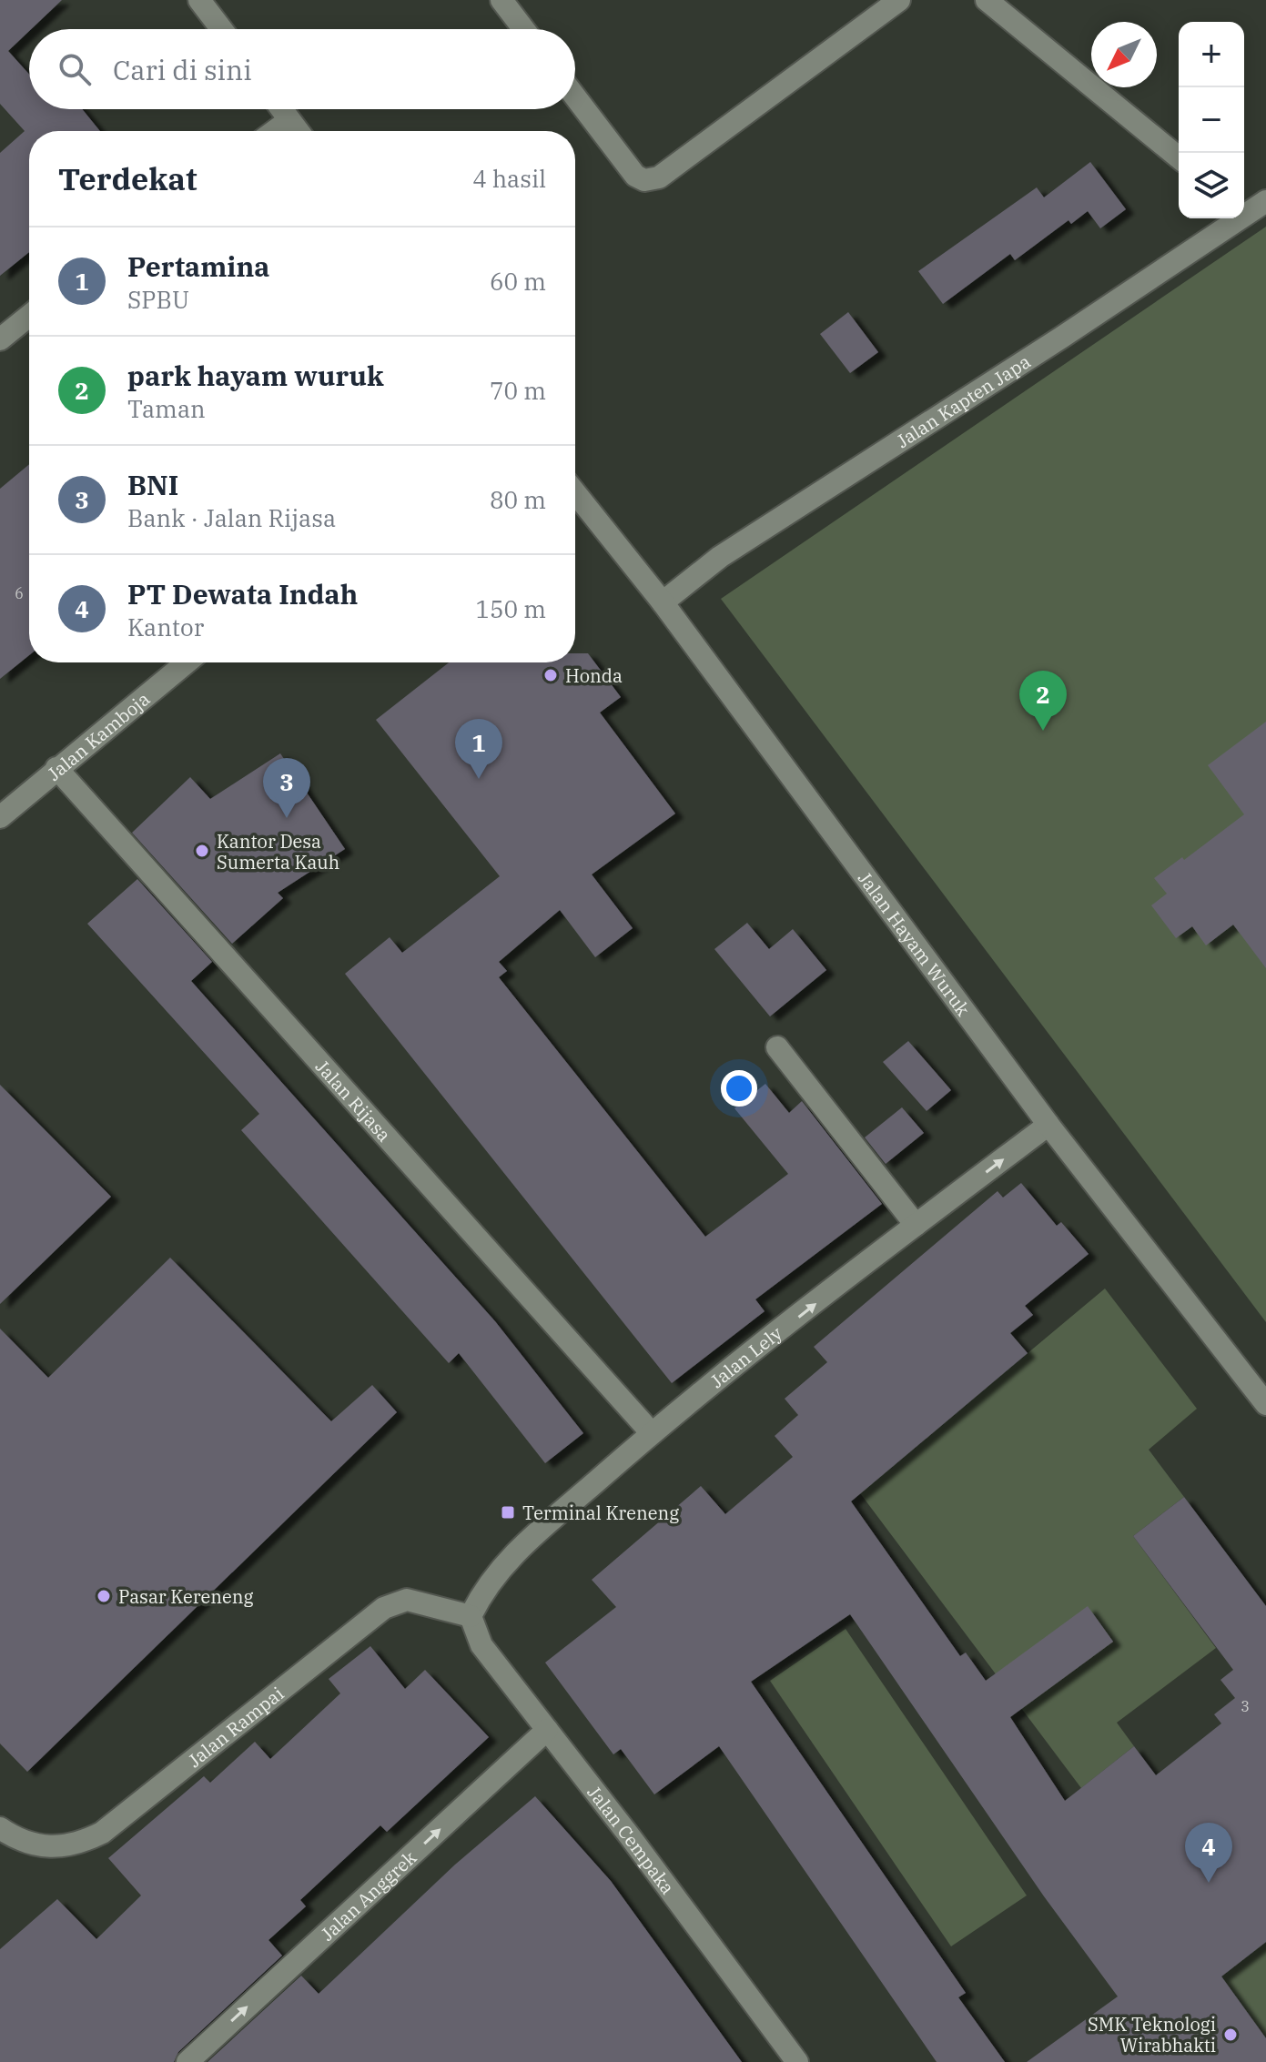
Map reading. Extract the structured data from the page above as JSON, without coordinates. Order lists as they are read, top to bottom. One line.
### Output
{"streets":{"street":["Jalan Kapten Japa","Jalan Kamboja","Jalan Hayam Wuruk","Jalan Rijasa","Jalan Lely","Jalan Rampai","Jalan Cempaka","Jalan Anggrek"]},"crossings":[["Jalan Kapten Japa","Jalan Hayam Wuruk"],["Jalan Kamboja","Jalan Rijasa"],["Jalan Hayam Wuruk","Jalan Lely"],["Jalan Rijasa","Jalan Lely"],["Jalan Lely","Jalan Rampai"],["Jalan Lely","Jalan Cempaka"],["Jalan Rampai","Jalan Cempaka"],["Jalan Cempaka","Jalan Anggrek"]],"one_way":["Jalan Lely","Jalan Anggrek"],"places":{"other":["Honda","Kantor Desa Sumerta Kauh","Pasar Kereneng","SMK Teknologi Wirabhakti"],"transit":["Terminal Kreneng"]},"house_numbers":["6","3"],"north":"bottom left","page":{"map_buttons":["+","−"],"search":"Cari di sini","heading":["Terdekat","4 hasil"],"list":[{"mark":"1","name":"Pertamina","note":"SPBU","value":"60 m"},{"mark":"2","name":"park hayam wuruk","note":"Taman","value":"70 m"},{"mark":"3","name":"BNI","note":"Bank · Jalan Rijasa","value":"80 m"},{"mark":"4","name":"PT Dewata Indah","note":"Kantor","value":"150 m"}],"pins":["2","1","3","4"]}}
